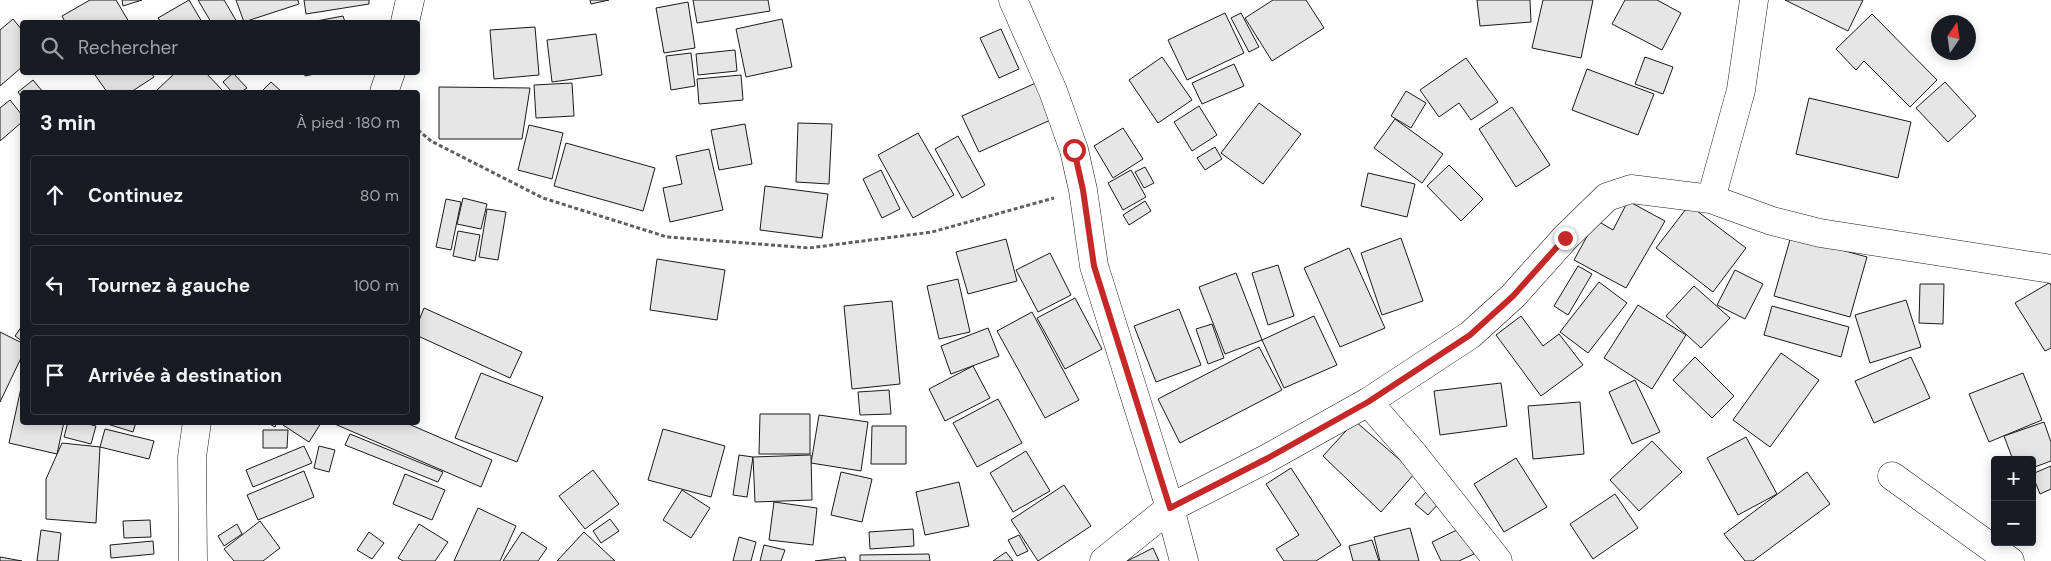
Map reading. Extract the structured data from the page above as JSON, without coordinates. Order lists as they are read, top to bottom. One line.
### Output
{"north":"top","page":{"search":"Rechercher","heading":["3 min","À pied · 180 m"],"list":[["Continuez","80 m"],["Tournez à gauche","100 m"],"Arrivée à destination"],"map_buttons":["+","−"]}}
